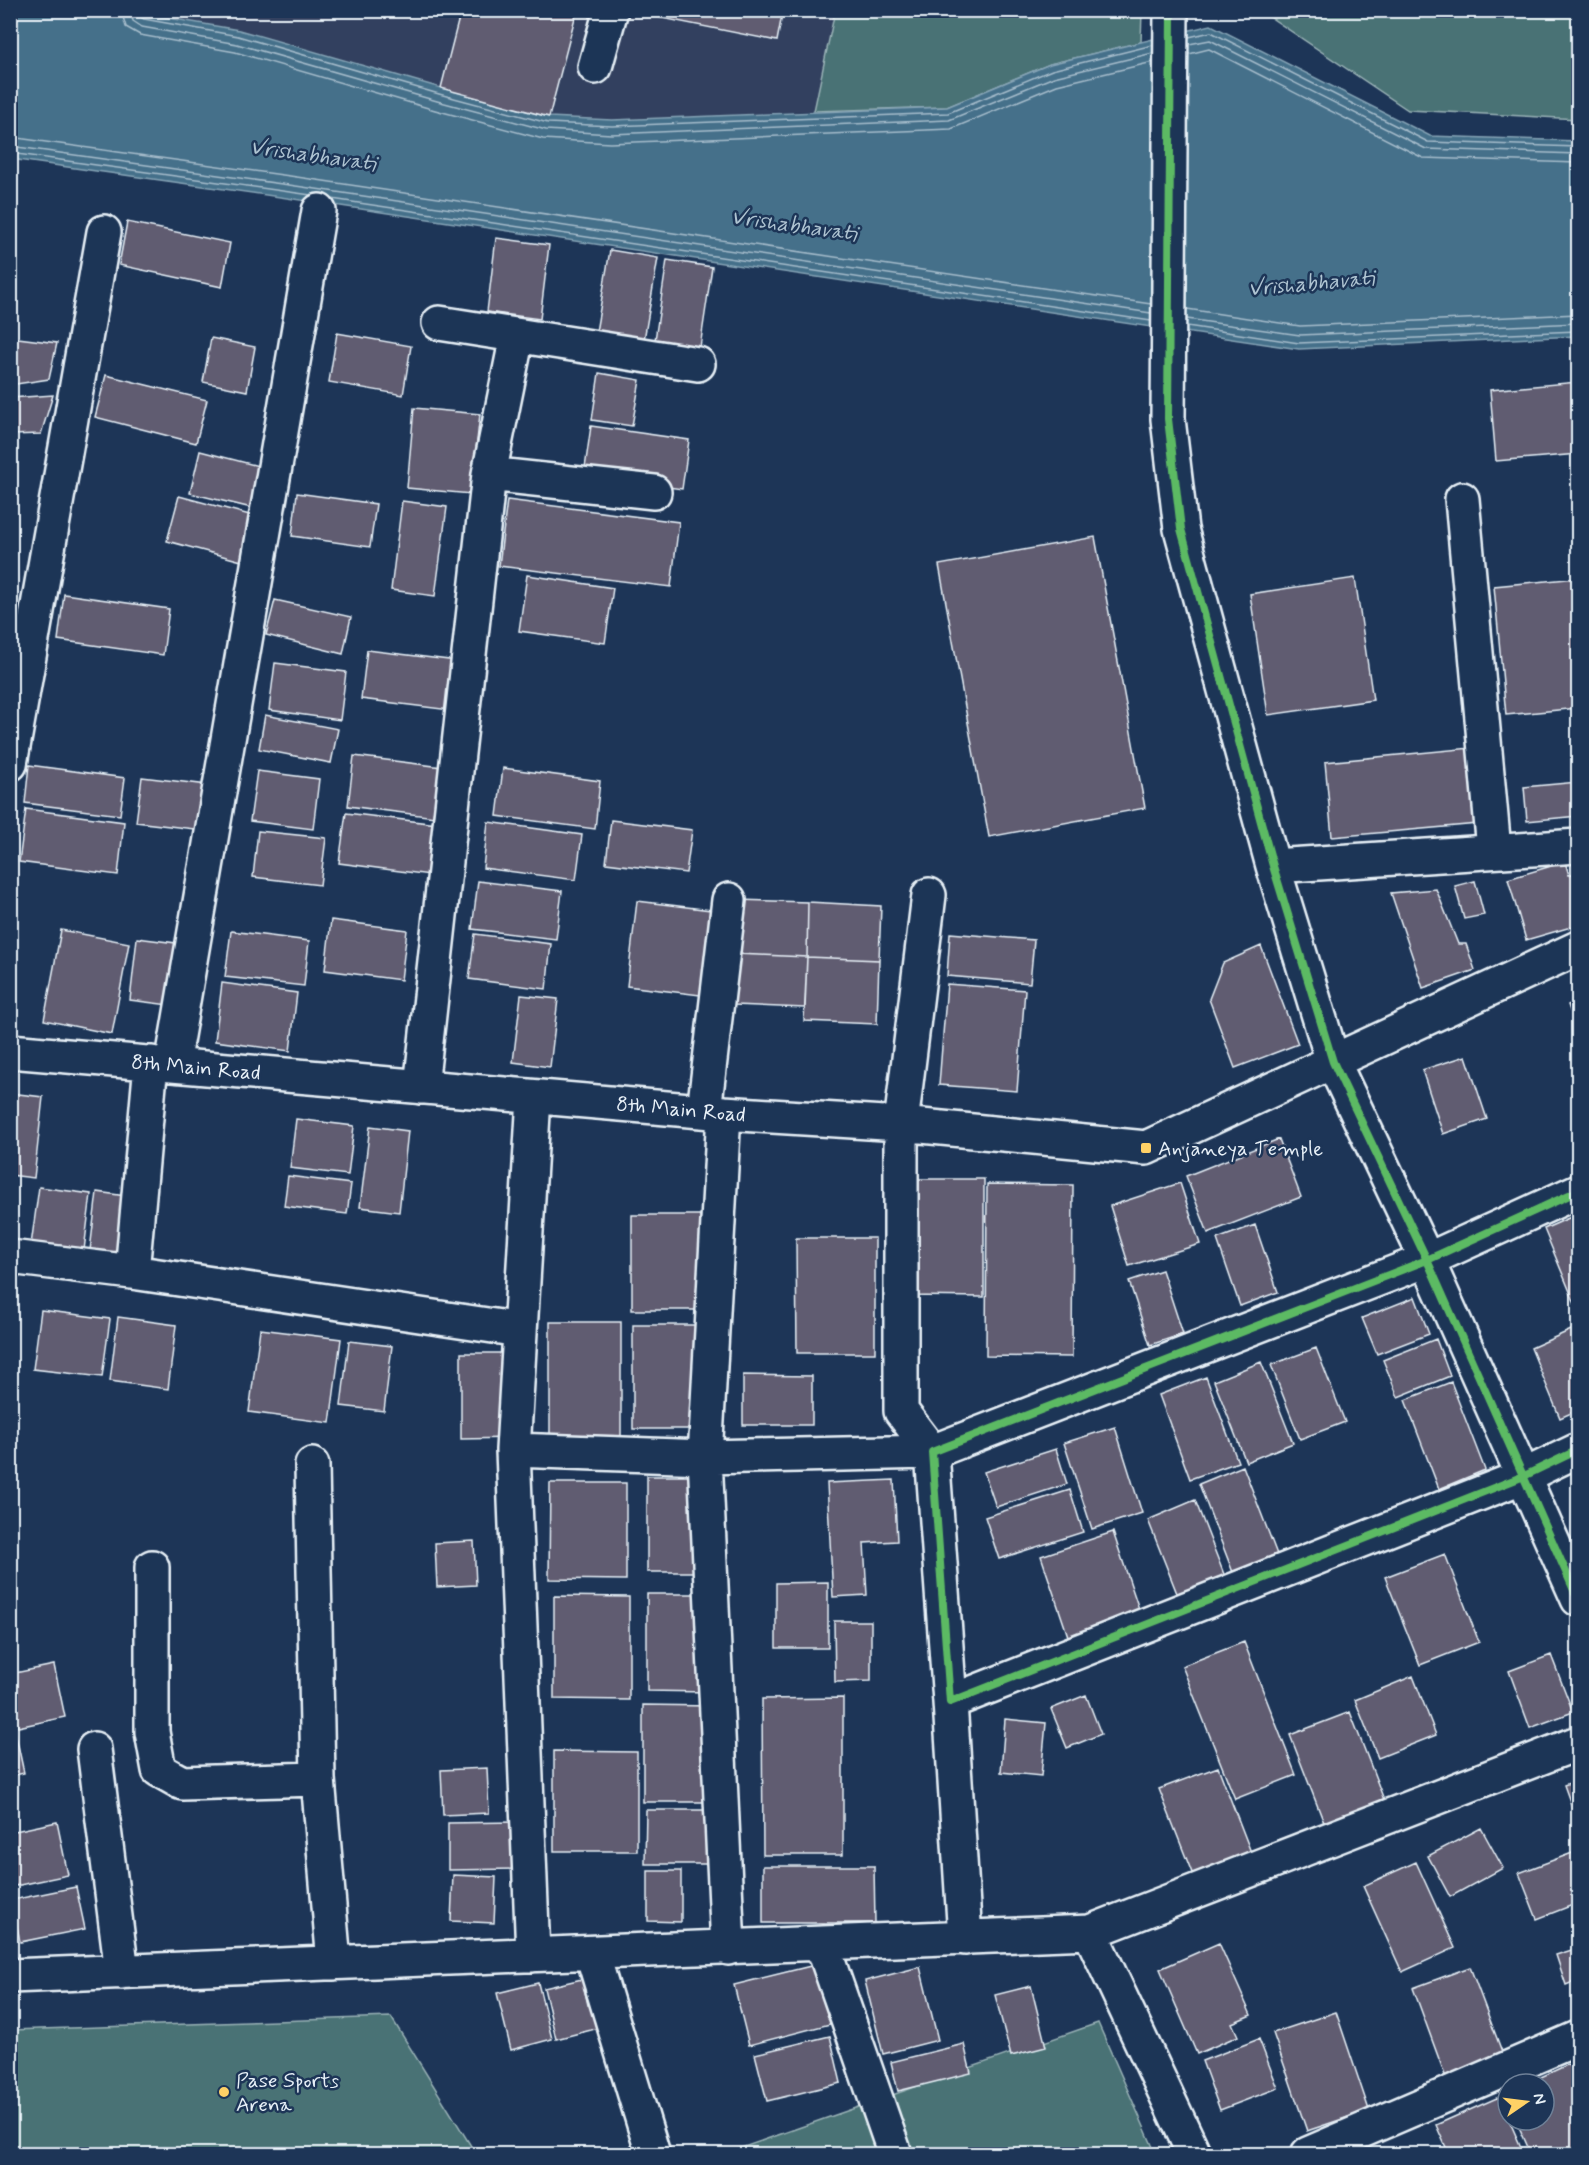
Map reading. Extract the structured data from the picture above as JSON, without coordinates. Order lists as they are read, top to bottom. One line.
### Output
{"streets":{"street":["8th Main Road"]},"water":["Vrishabhavati"],"places":{"transit":["Anjaneya Temple"],"other":["Pase Sports Arena"]},"north":"right"}
